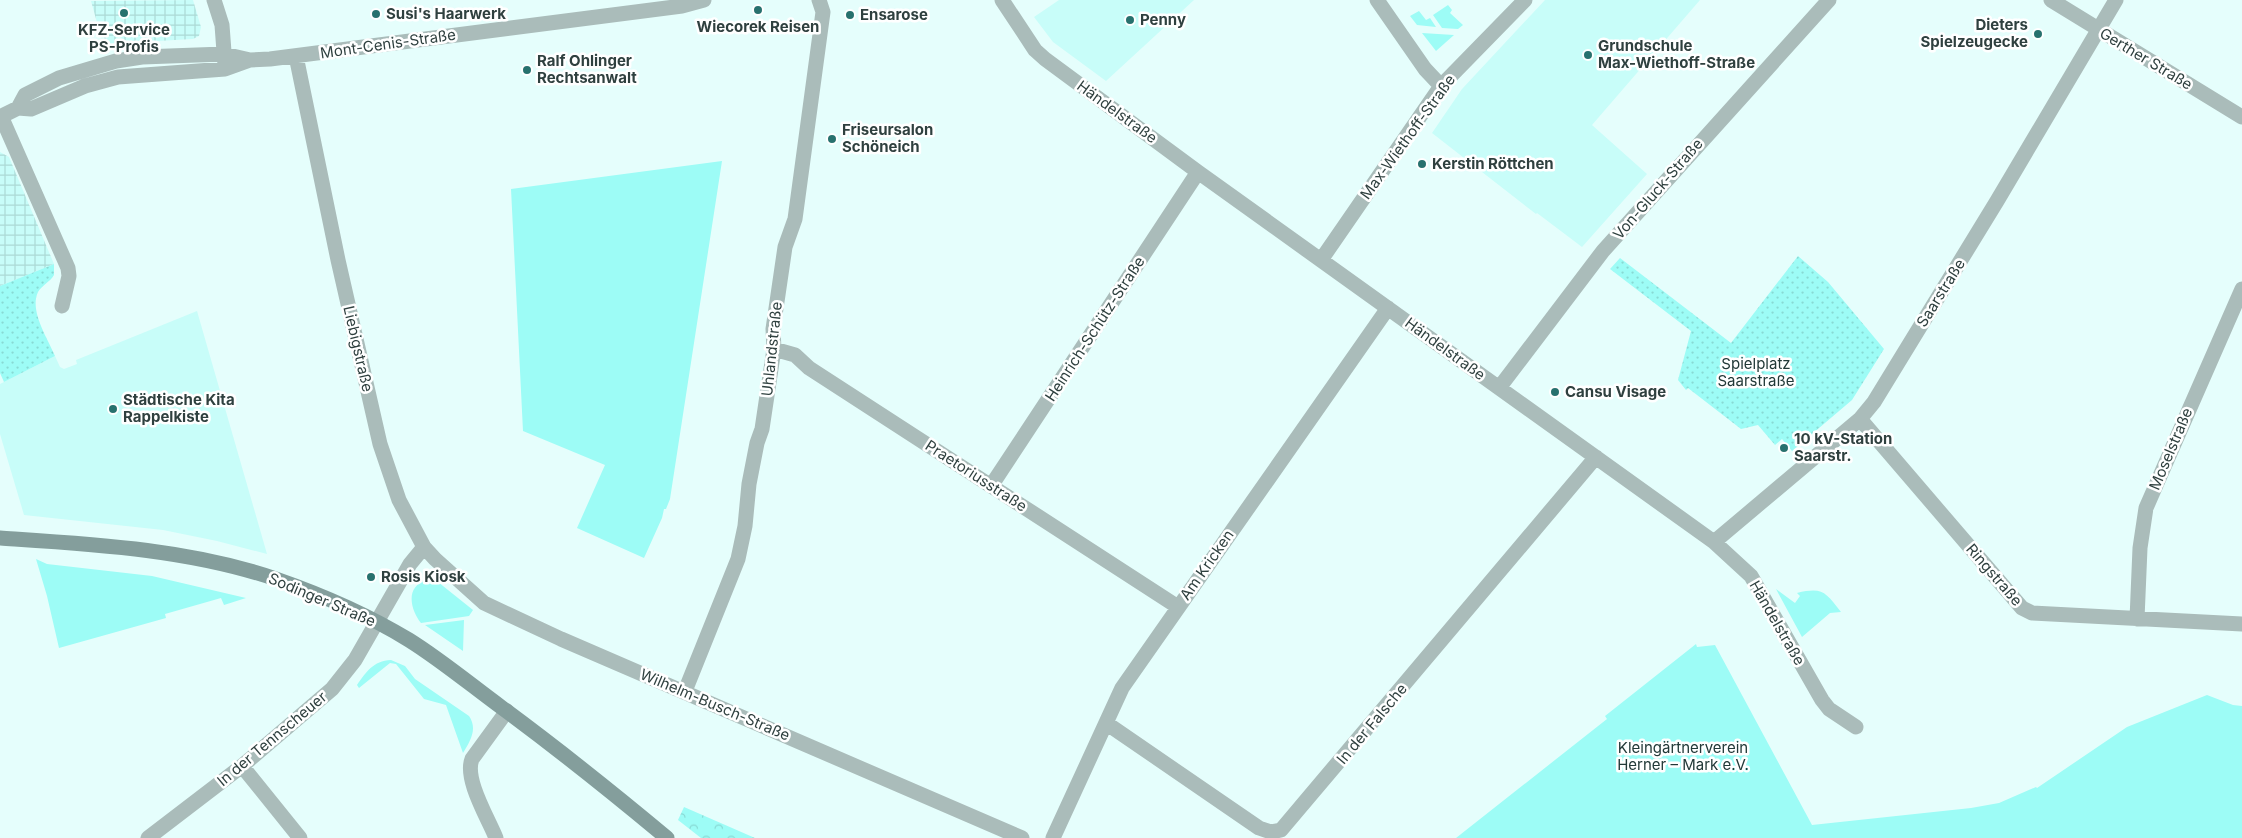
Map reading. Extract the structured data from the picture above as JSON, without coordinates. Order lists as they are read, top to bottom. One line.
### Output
{"streets":{"main road":["Sodinger Straße"],"street":["Mont-Cenis-Straße","Gerther Straße","Händelstraße","Max-Wiethoff-Straße","Von-Gluck-Straße","Saarstraße","Heinrich-Schütz-Straße","Liebigstraße","Uhlandstraße","Moselstraße","Praetoriusstraße","Am Kricken","Ringstraße","Wilhelm-Busch-Straße","In der Falsche","In der Tennscheuer"]},"crossings":[["Mont-Cenis-Straße","Liebigstraße"],["Gerther Straße","Saarstraße"],["Händelstraße","Max-Wiethoff-Straße"],["Händelstraße","Von-Gluck-Straße"],["Händelstraße","Saarstraße"],["Händelstraße","Heinrich-Schütz-Straße"],["Händelstraße","Am Kricken"],["Händelstraße","In der Falsche"],["Saarstraße","Ringstraße"],["Heinrich-Schütz-Straße","Praetoriusstraße"],["Liebigstraße","Wilhelm-Busch-Straße"],["Uhlandstraße","Praetoriusstraße"],["Uhlandstraße","Wilhelm-Busch-Straße"],["Moselstraße","Ringstraße"],["Praetoriusstraße","Am Kricken"],["Am Kricken","In der Falsche"],["Sodinger Straße","In der Tennscheuer"]],"parks":["Spielplatz Saarstraße","Kleingärtnerverein Herner – Mark e.V."],"places":["Wiecorek Reisen","KFZ-Service PS-Profis","Susi's Haarwerk","Ensarose","Penny","Dieters Spielzeugecke","Grundschule Max-Wiethoff-Straße","Ralf Ohlinger Rechtsanwalt","Friseursalon Schöneich","Kerstin Röttchen","Cansu Visage","Städtische Kita Rappelkiste","10 kV-Station Saarstr.","Rosis Kiosk"]}
